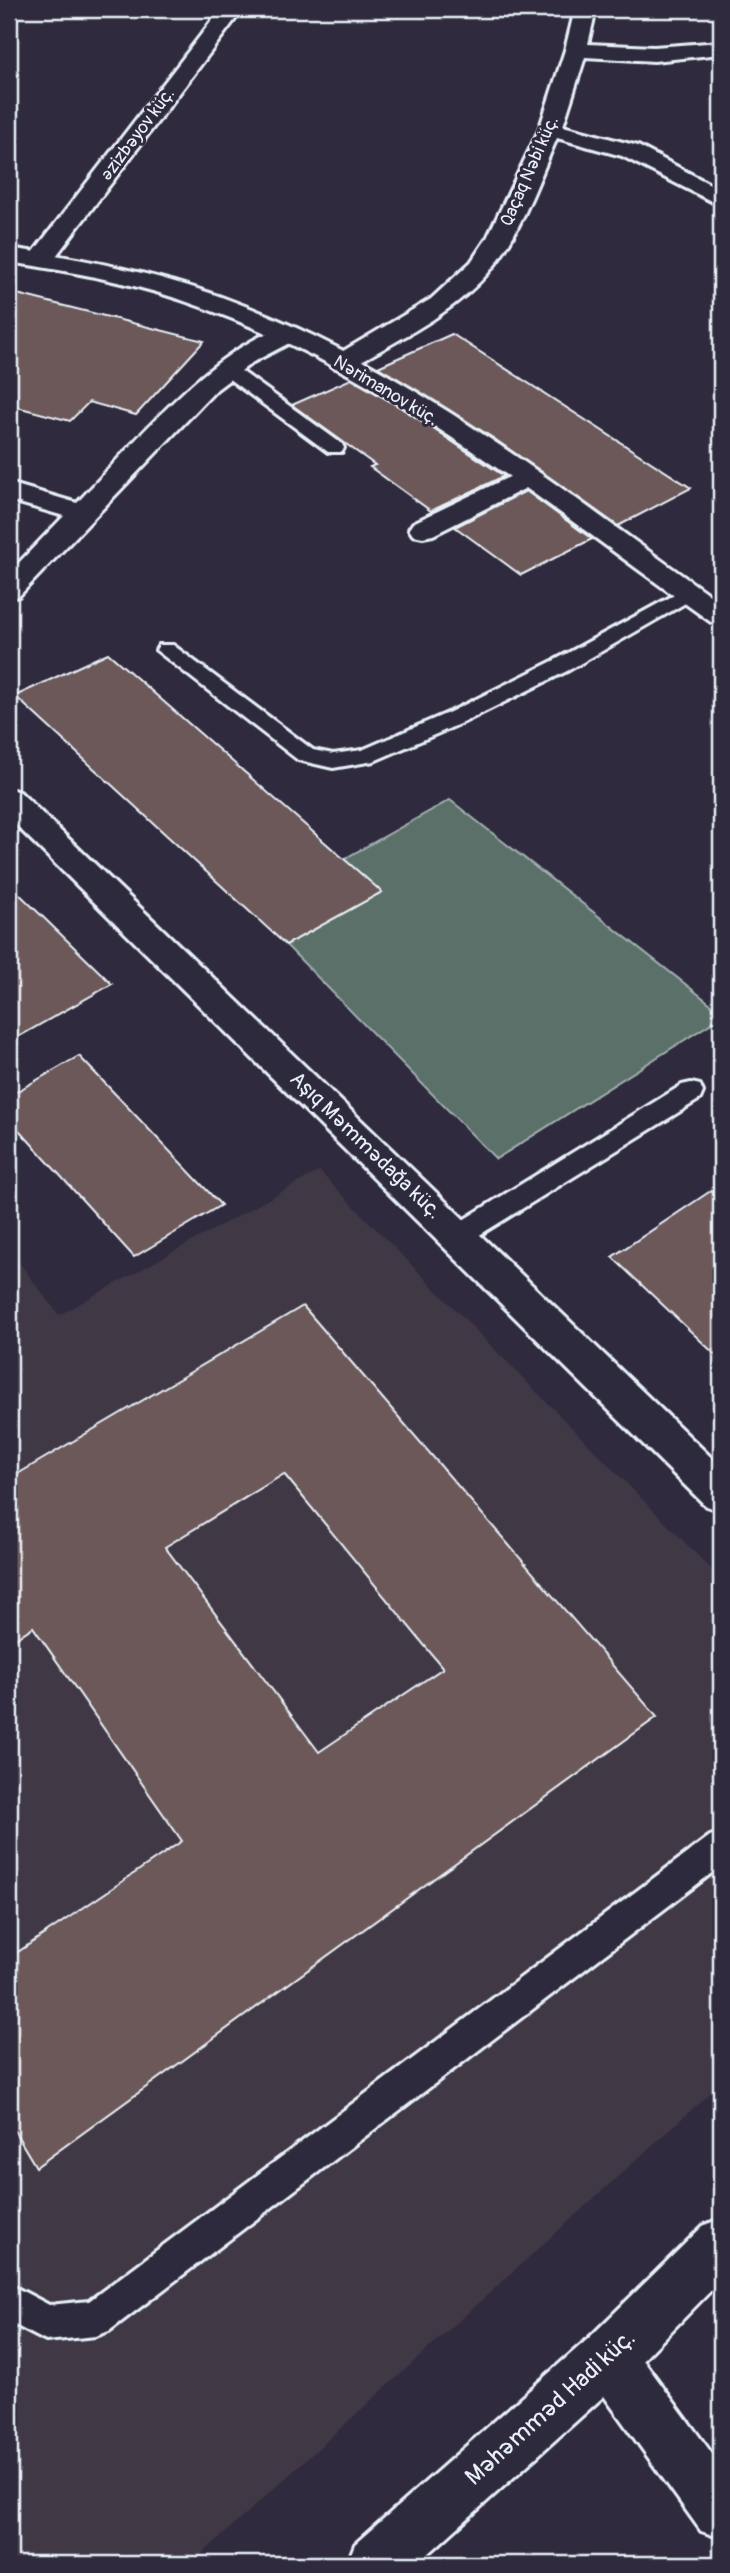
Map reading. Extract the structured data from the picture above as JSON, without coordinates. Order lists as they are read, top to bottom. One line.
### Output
{"streets":{"street":["Əzizbəyov küç.","Qaçaq Nəbi küç.","Nərimanov küç.","Aşıq Məmmədağa küç.","Məhəmməd Hadi küç."]},"crossings":[["Əzizbəyov küç.","Nərimanov küç."],["Qaçaq Nəbi küç.","Nərimanov küç."]]}
